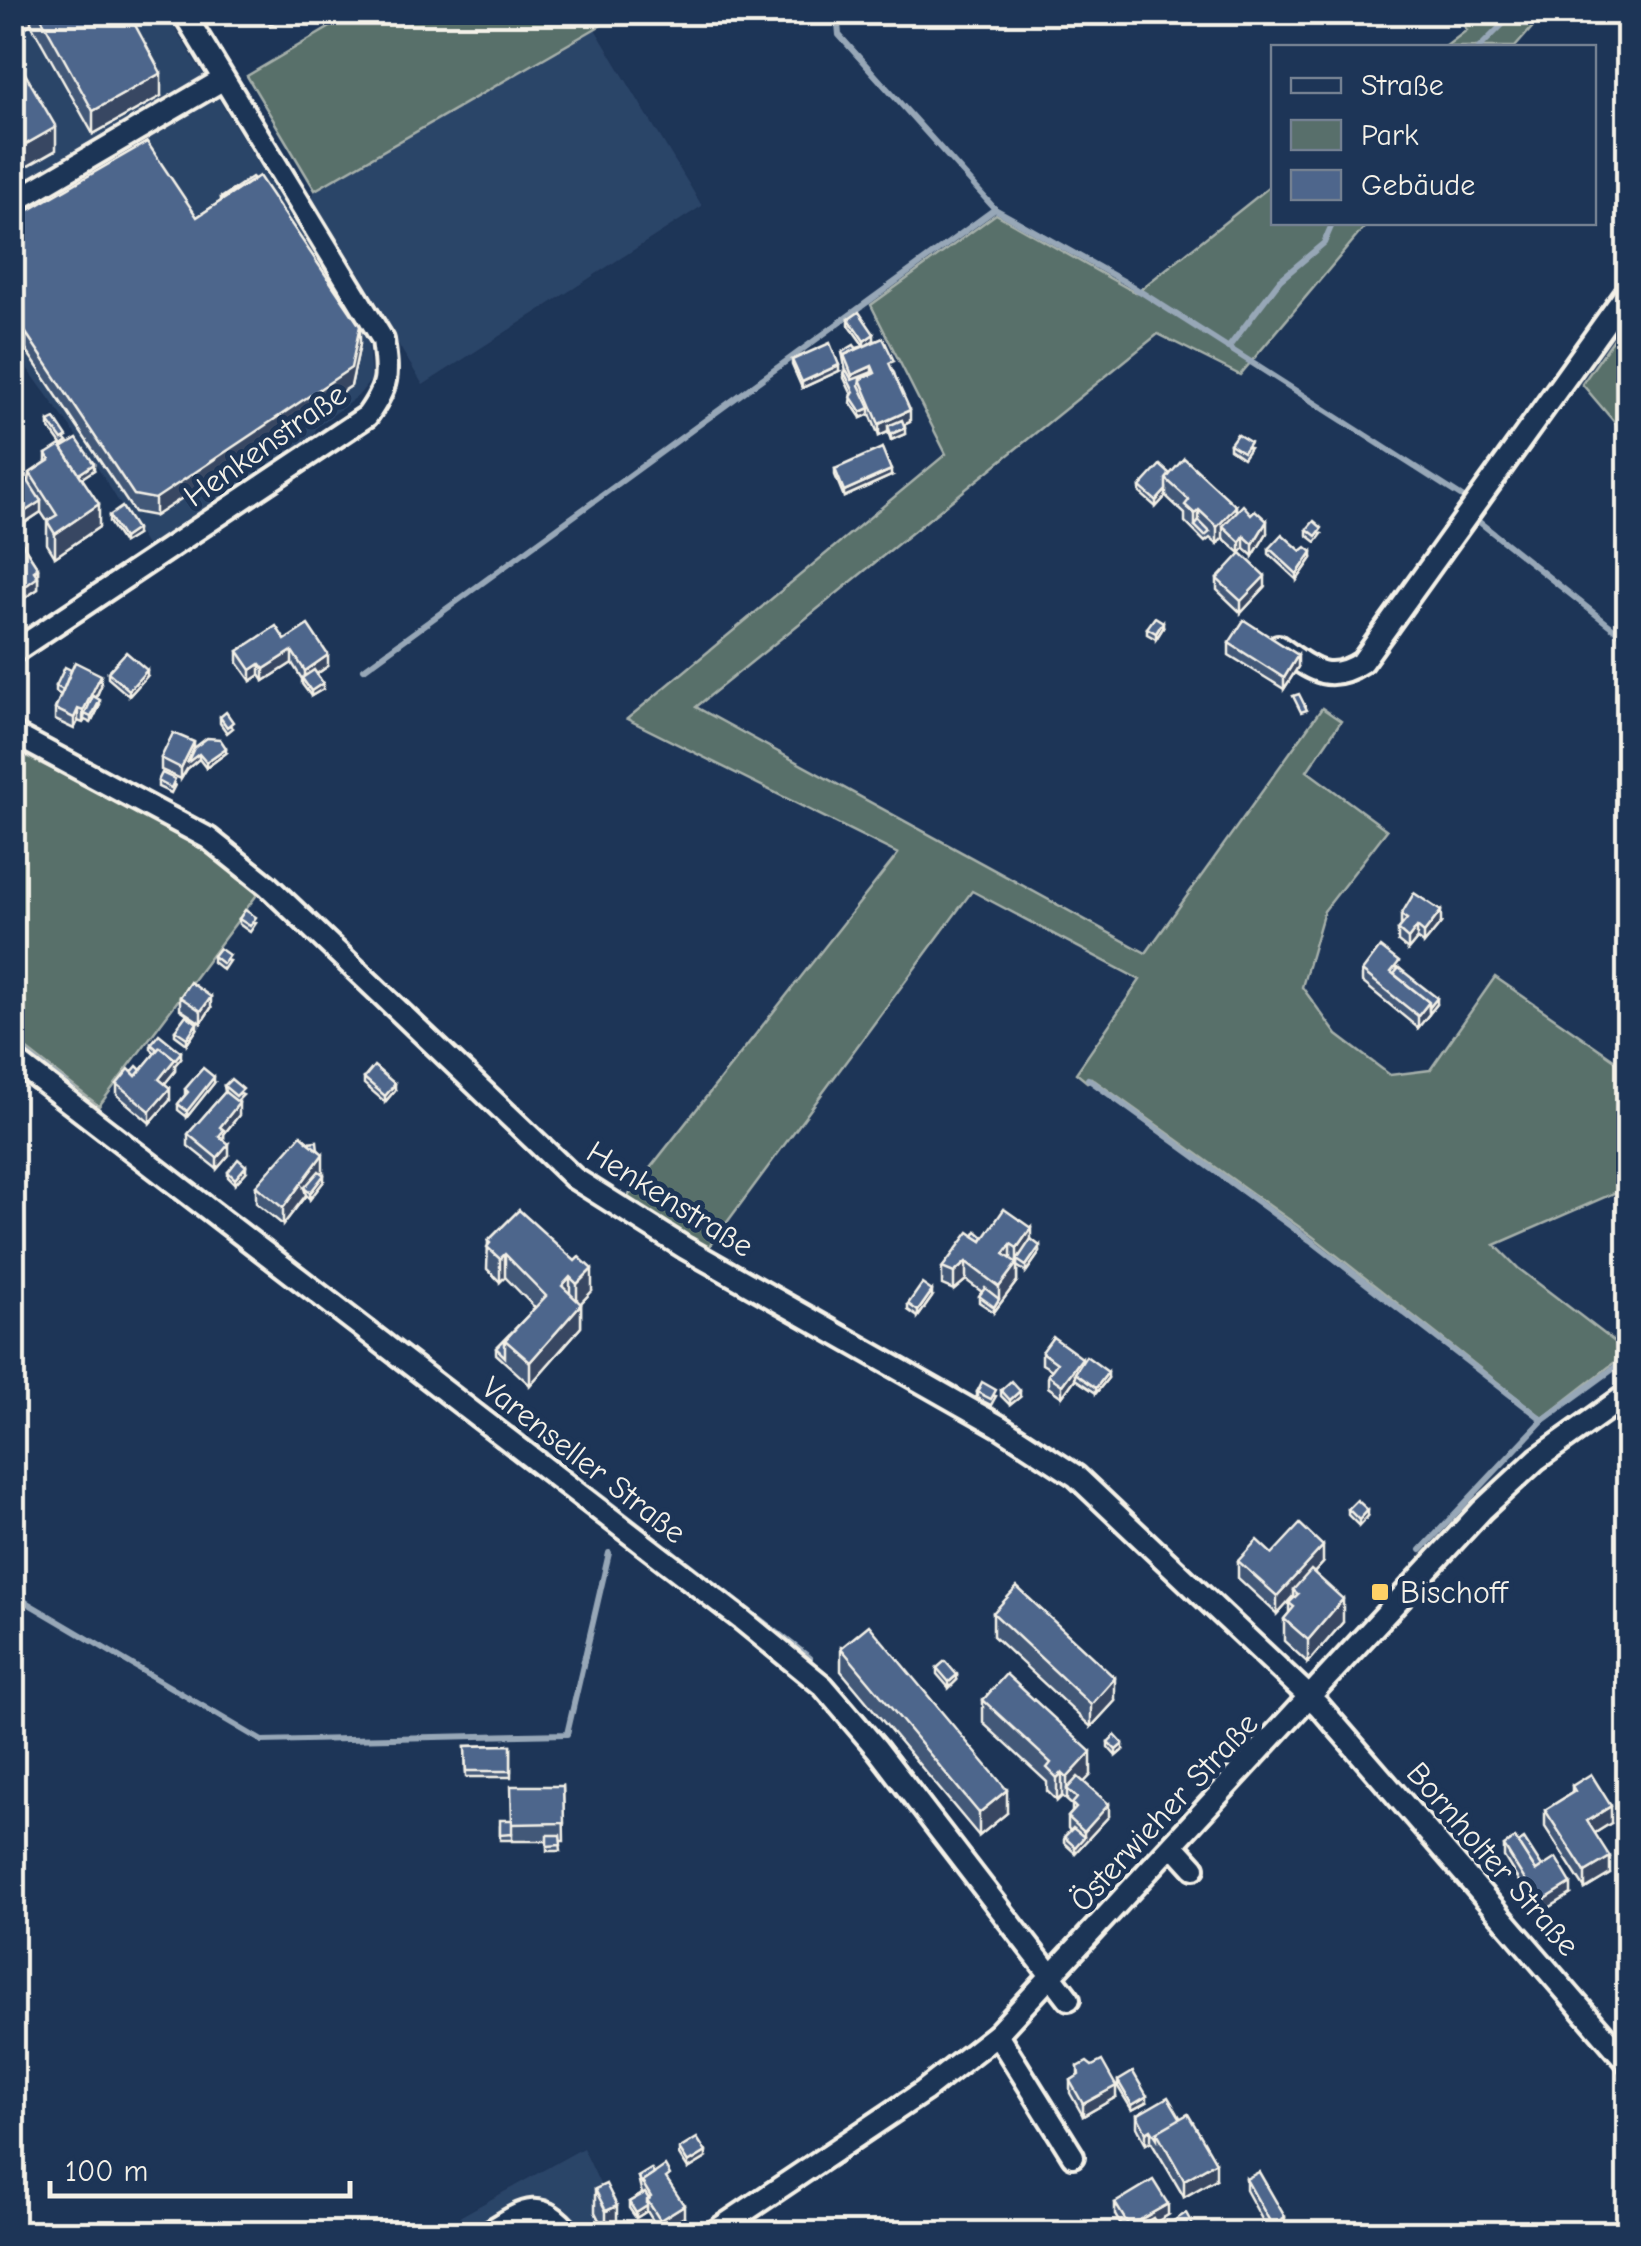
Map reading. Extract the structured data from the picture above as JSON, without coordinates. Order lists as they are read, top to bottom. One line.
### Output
{"streets":{"street":["Henkenstraße","Varenseller Straße","Österwieher Straße","Bornholter Straße"]},"crossings":[["Henkenstraße","Österwieher Straße"],["Henkenstraße","Bornholter Straße"],["Varenseller Straße","Österwieher Straße"],["Österwieher Straße","Bornholter Straße"]],"places":{"transit":["Bischoff"]},"legend":["Straße","Park","Gebäude"],"scale_bar":"100 m"}
